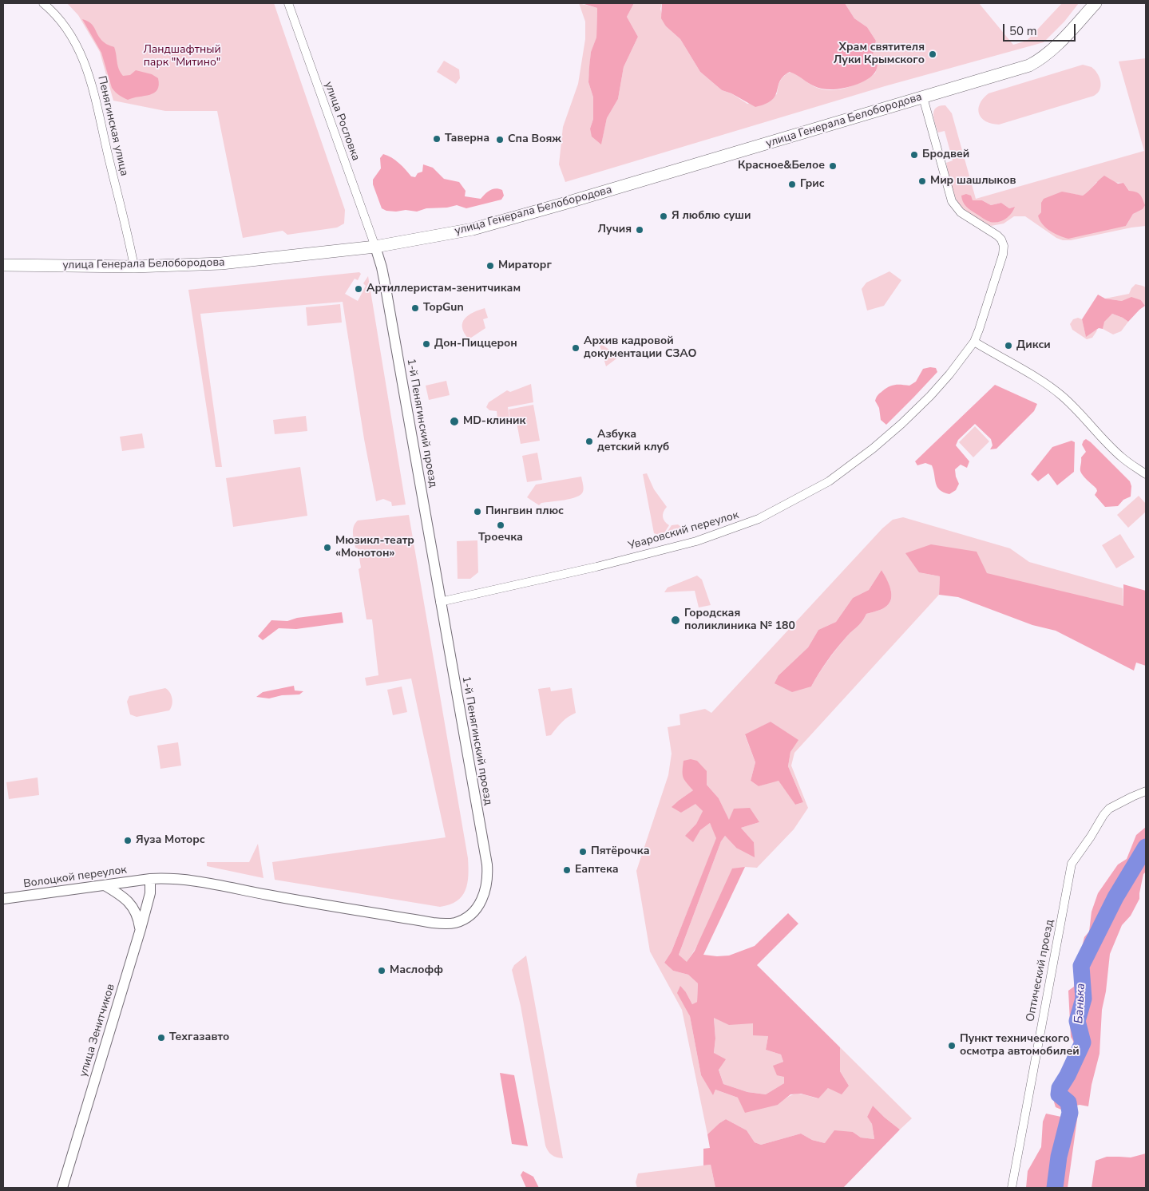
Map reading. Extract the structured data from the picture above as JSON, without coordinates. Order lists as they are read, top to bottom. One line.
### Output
{"streets":{"main road":["улица Генерала Белобородова"],"street":["улица Рословка","Пенягинская улица","1-й Пенягинский проезд","Уваровский переулок","Волоцкой переулок","Оптический проезд","улица Зенитчиков"]},"crossings":[["улица Генерала Белобородова","улица Рословка"],["улица Генерала Белобородова","Пенягинская улица"],["улица Генерала Белобородова","1-й Пенягинский проезд"],["улица Генерала Белобородова","Уваровский переулок"],["улица Рословка","1-й Пенягинский проезд"],["1-й Пенягинский проезд","Уваровский переулок"],["1-й Пенягинский проезд","Волоцкой переулок"],["1-й Пенягинский проезд","улица Зенитчиков"],["Волоцкой переулок","улица Зенитчиков"]],"water":["Банька"],"parks":["Ландшафтный парк \"Митино\""],"places":["Храм святителя Луки Крымского","Таверна","Спа Вояж","Бродвей","Красное&Белое","Мир шашлыков","Грис","Я люблю суши","Лучия","Мираторг","Артиллеристам-зенитчикам","TopGun","Дон-Пиццерон","Дикси","Архив кадровой документации СЗАО","MD-клиник","Азбука детский клуб","Пингвин плюс","Троечка","Мюзикл-театр «Монотон»","Городская поликлиника № 180","Яуза Моторс","Пятёрочка","Еаптека","Маслофф","Техгазавто","Пункт технического осмотра автомобилей"],"scale_bar":"50 m"}
